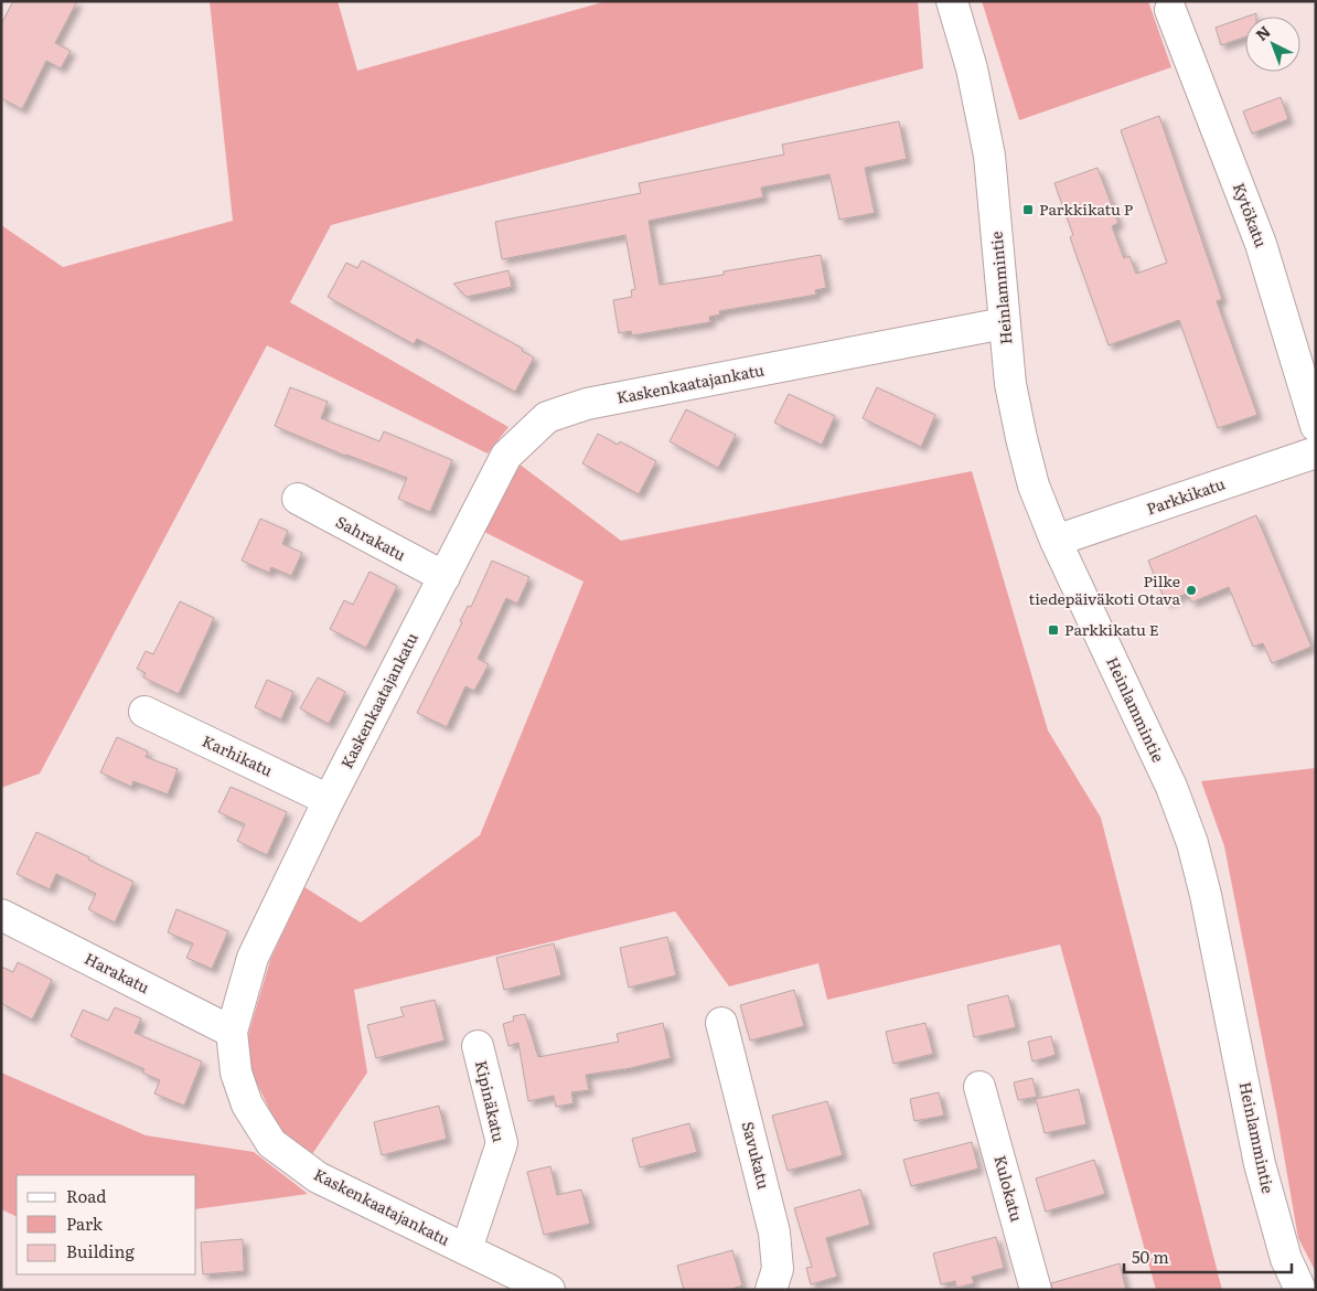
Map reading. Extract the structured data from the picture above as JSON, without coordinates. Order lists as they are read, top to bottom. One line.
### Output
{"streets":{"street":["Kytökatu","Heinlammintie","Kaskenkaatajankatu","Parkkikatu","Sahrakatu","Karhikatu","Harakatu","Kipinäkatu","Savukatu","Kulokatu"]},"crossings":[["Heinlammintie","Kaskenkaatajankatu"],["Heinlammintie","Parkkikatu"],["Kaskenkaatajankatu","Sahrakatu"],["Kaskenkaatajankatu","Karhikatu"],["Kaskenkaatajankatu","Harakatu"],["Kaskenkaatajankatu","Kipinäkatu"]],"places":{"transit":["Parkkikatu P","Parkkikatu E"],"other":["Pilke tiedepäiväkoti Otava"]},"legend":["Road","Park","Building"],"scale_bar":"50 m","north":"top left"}
